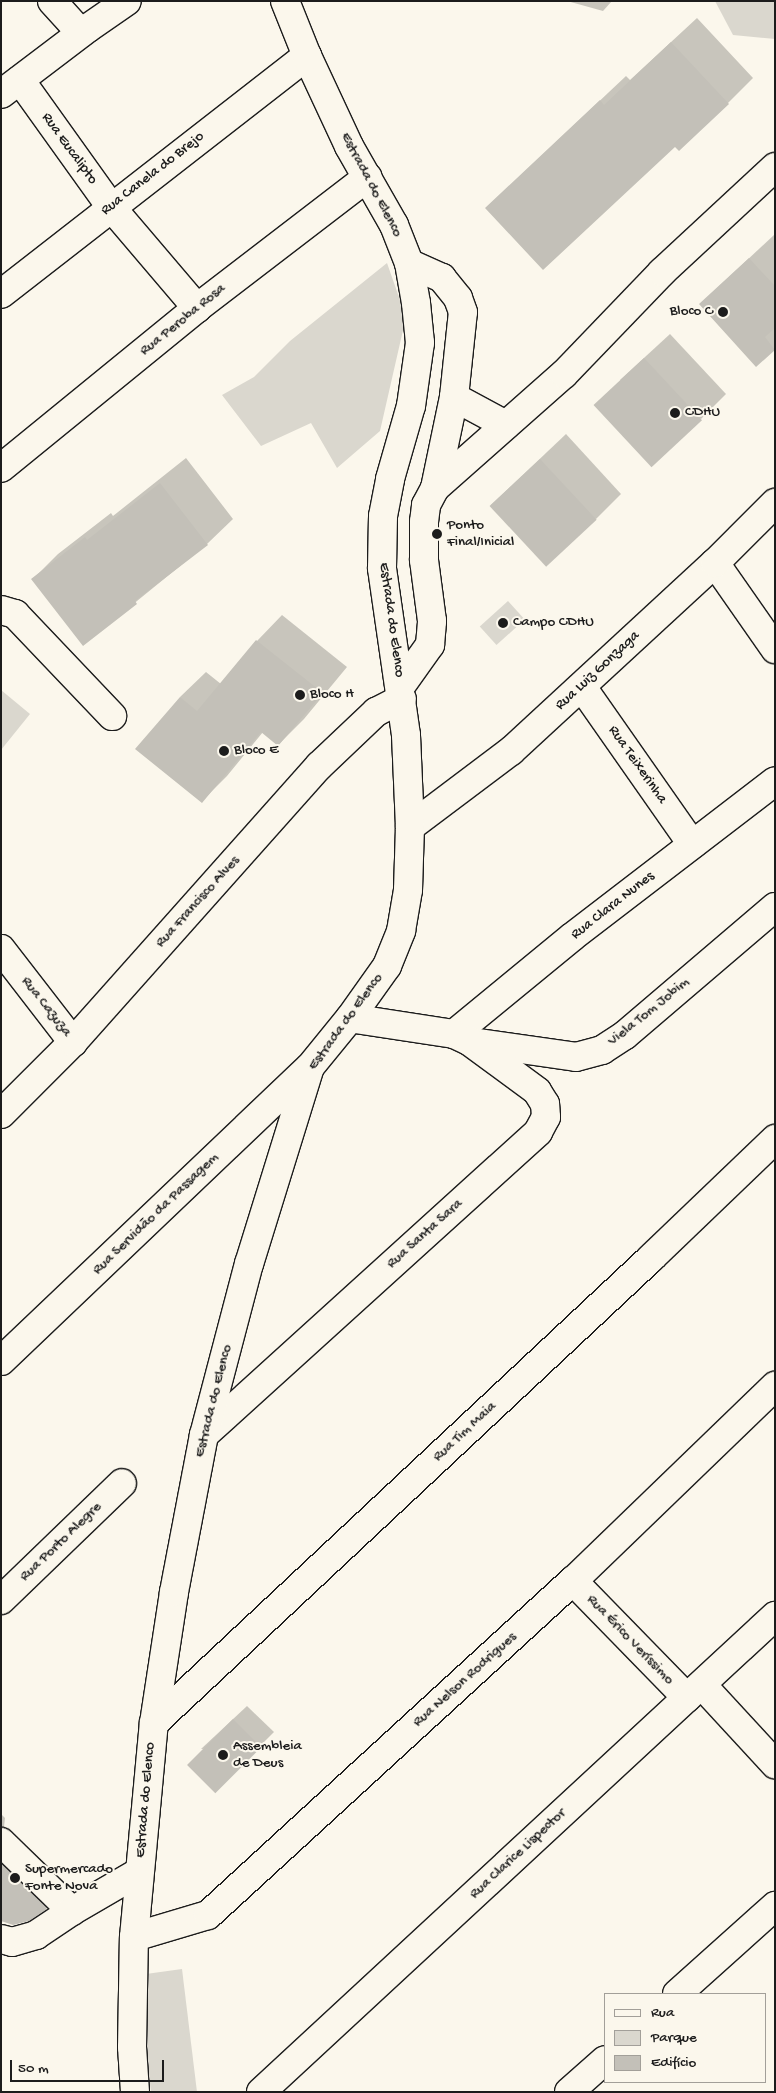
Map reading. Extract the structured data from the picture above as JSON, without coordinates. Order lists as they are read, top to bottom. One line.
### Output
{"streets":{"street":["Rua Eucalipto","Rua Canela do Brejo","Estrada do Elenco","Rua Peroba Rosa","Rua Luiz Gonzaga","Rua Teixerinha","Rua Francisco Alves","Rua Clara Nunes","Rua Cazuza","Viela Tom Jobim","Rua Servidão da Passagem","Rua Santa Sara","Rua Tim Maia","Rua Porto Alegre","Rua Érico Veríssimo","Rua Nelson Rodrigues","Rua Clarice Lispector"]},"crossings":[["Rua Eucalipto","Rua Canela do Brejo"],["Rua Eucalipto","Rua Peroba Rosa"],["Rua Canela do Brejo","Estrada do Elenco"],["Estrada do Elenco","Rua Peroba Rosa"],["Estrada do Elenco","Rua Luiz Gonzaga"],["Estrada do Elenco","Rua Francisco Alves"],["Estrada do Elenco","Viela Tom Jobim"],["Estrada do Elenco","Rua Servidão da Passagem"],["Estrada do Elenco","Rua Santa Sara"],["Estrada do Elenco","Rua Tim Maia"],["Estrada do Elenco","Rua Nelson Rodrigues"],["Rua Luiz Gonzaga","Rua Teixerinha"],["Rua Teixerinha","Rua Clara Nunes"],["Rua Francisco Alves","Rua Cazuza"],["Rua Clara Nunes","Viela Tom Jobim"],["Rua Clara Nunes","Rua Santa Sara"],["Viela Tom Jobim","Rua Santa Sara"],["Rua Érico Veríssimo","Rua Nelson Rodrigues"],["Rua Érico Veríssimo","Rua Clarice Lispector"]],"places":["Bloco C","CDHU","Ponto Final/Inicial","Campo CDHU","Bloco H","Bloco E","Assembleia de Deus","Supermercado Fonte Nova"],"legend":["Rua","Parque","Edifício"],"scale_bar":"50 m"}
